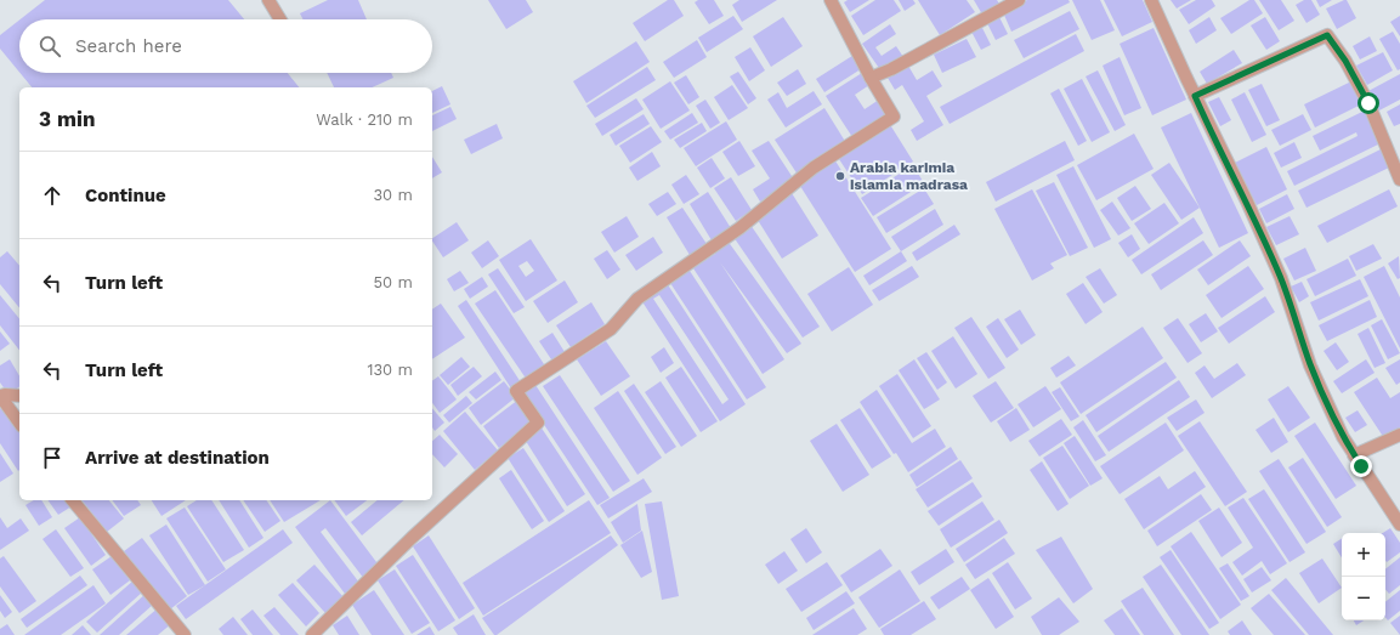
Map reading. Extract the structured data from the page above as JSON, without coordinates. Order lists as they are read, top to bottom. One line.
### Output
{"places":["Arabia karimia islamia madrasa"],"page":{"search":"Search here","heading":["3 min","Walk · 210 m"],"list":[["Continue","30 m"],["Turn left","50 m"],["Turn left","130 m"],"Arrive at destination"],"map_buttons":["+","−"]}}
